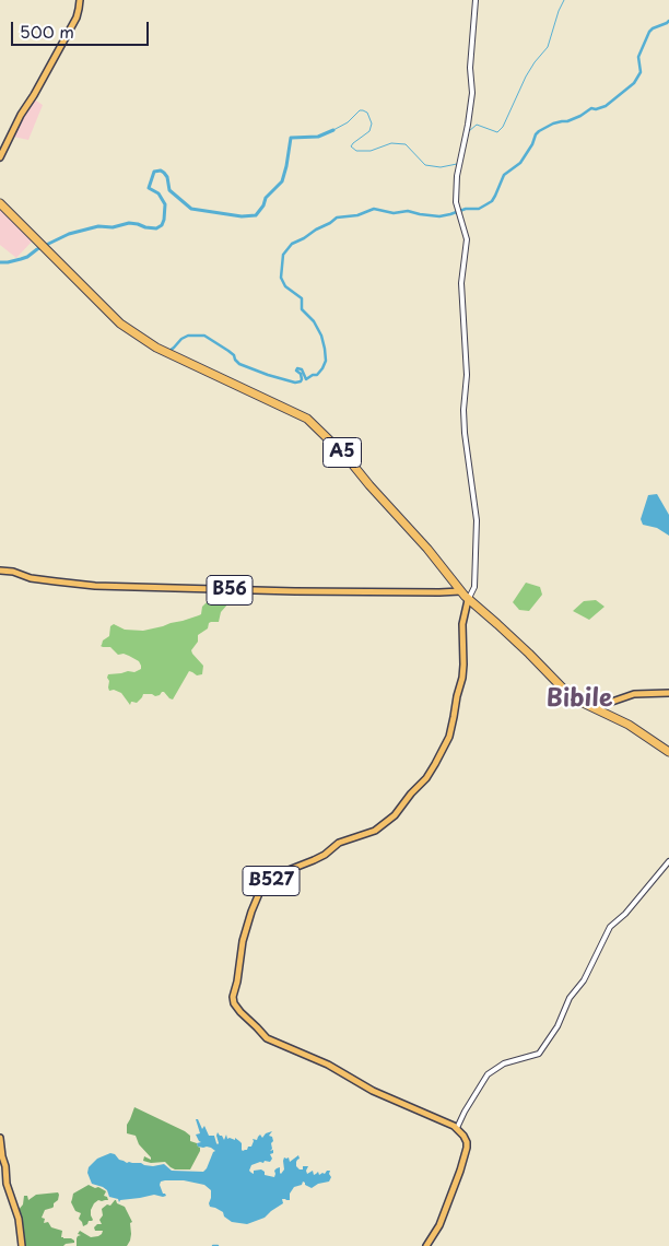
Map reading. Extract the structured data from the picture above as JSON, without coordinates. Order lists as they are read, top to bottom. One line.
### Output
{"streets":{"highway":["A5"],"main road":["B56","B527"]},"crossings":[["A5","B56"],["A5","B527"]],"districts":["Bibile"],"scale_bar":"500 m"}
